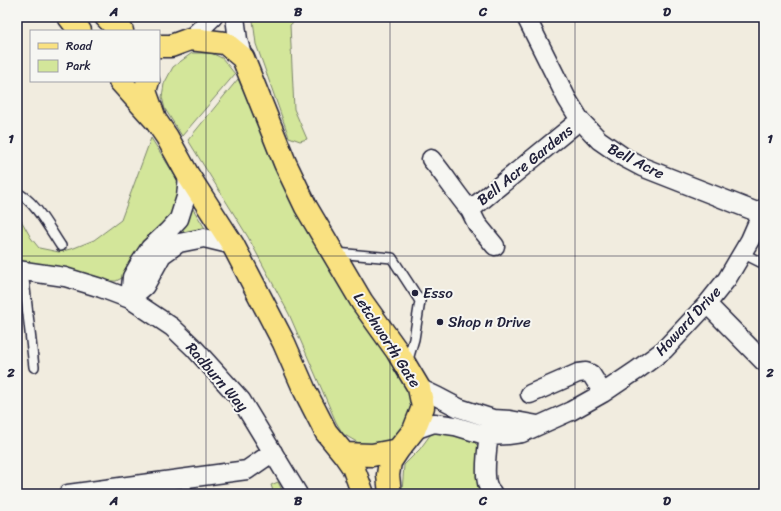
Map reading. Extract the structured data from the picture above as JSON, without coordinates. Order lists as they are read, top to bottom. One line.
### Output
{"streets":{"main road":["Letchworth Gate"],"street":["Bell Acre","Bell Acre Gardens","Howard Drive","Radburn Way"]},"crossings":[["Bell Acre","Bell Acre Gardens"],["Bell Acre","Howard Drive"],["Howard Drive","Letchworth Gate"]],"places":["Esso","Shop n Drive"],"legend":["Road","Park"],"grid":{"columns":["A","B","C","D"],"rows":["1","2"]}}
